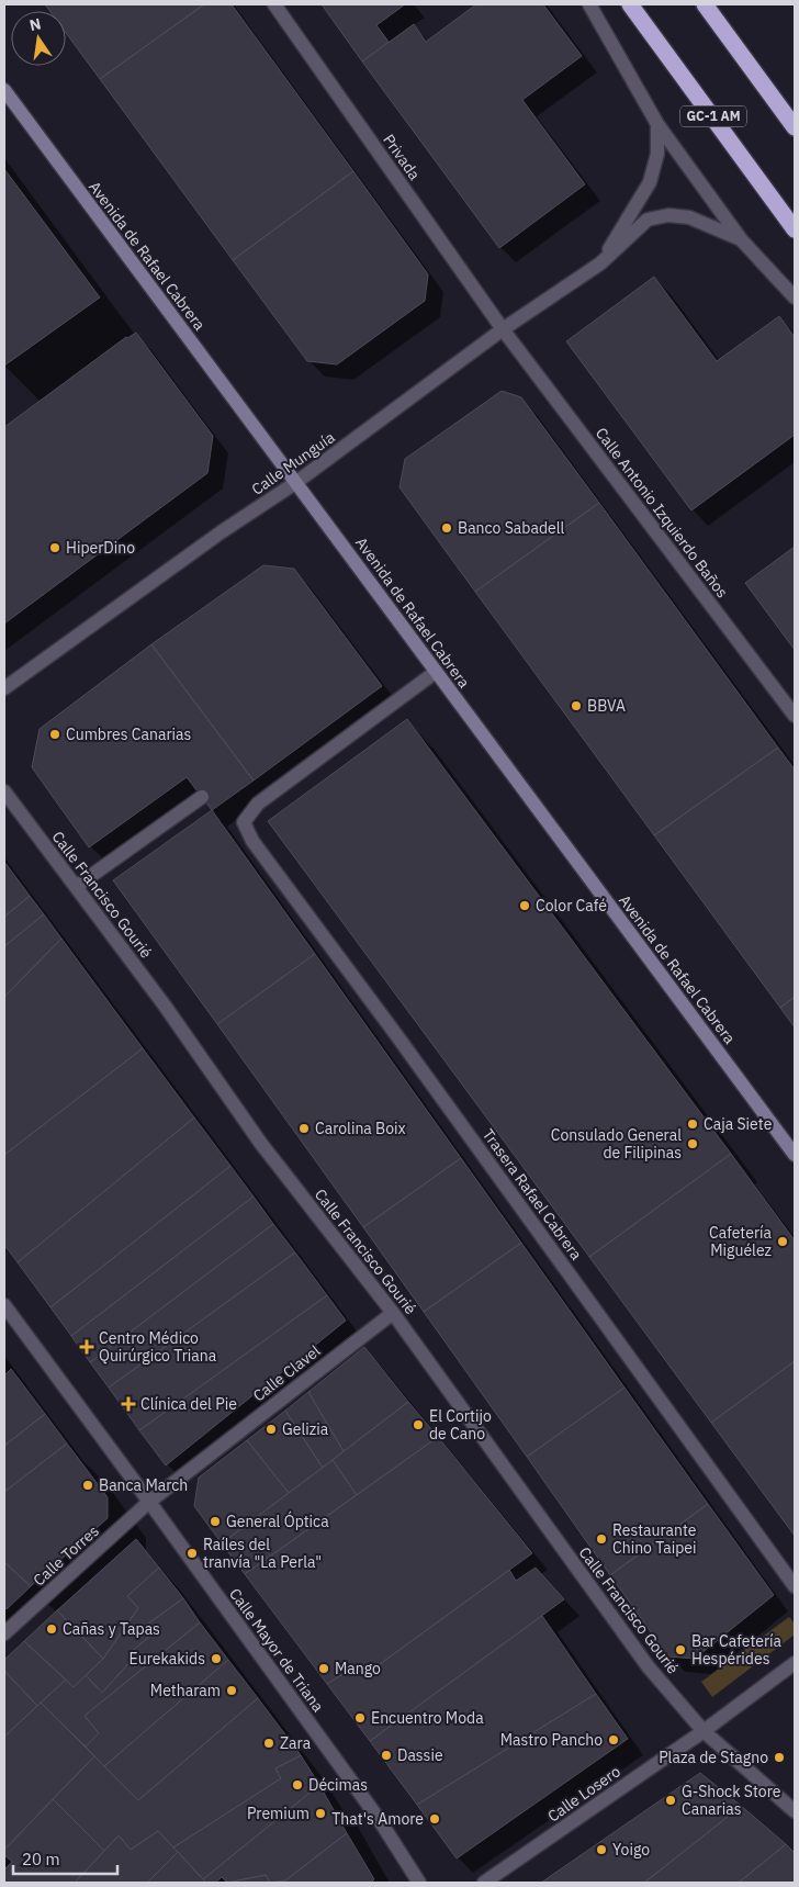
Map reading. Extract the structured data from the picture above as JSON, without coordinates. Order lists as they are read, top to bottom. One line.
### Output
{"streets":{"highway":["GC-1 AM"],"street":["Privada","Avenida de Rafael Cabrera","Calle Munguía","Calle Antonio Izquierdo Baños","Calle Francisco Gourié","Trasera Rafael Cabrera","Calle Clavel","Calle Torres","Calle Mayor de Triana","Calle Losero"]},"crossings":[["Privada","Calle Munguía"],["Privada","Calle Antonio Izquierdo Baños"],["Avenida de Rafael Cabrera","Calle Munguía"],["Avenida de Rafael Cabrera","Trasera Rafael Cabrera"],["Calle Munguía","Calle Antonio Izquierdo Baños"],["Calle Francisco Gourié","Calle Clavel"],["Calle Francisco Gourié","Calle Losero"],["Calle Clavel","Calle Torres"],["Calle Clavel","Calle Mayor de Triana"],["Calle Torres","Calle Mayor de Triana"]],"places":{"other":["Banco Sabadell","HiperDino","BBVA","Cumbres Canarias","Color Café","Caja Siete","Carolina Boix","Consulado General de Filipinas","Cafetería Miguélez","El Cortijo de Cano","Gelizia","Banca March","General Óptica","Restaurante Chino Taipei","Raíles del tranvía \"La Perla\"","Cañas y Tapas","Bar Cafetería Hespérides","Eurekakids","Mango","Metharam","Encuentro Moda","Mastro Pancho","Zara","Dassie","Plaza de Stagno","Décimas","G-Shock Store Canarias","Premium","That's Amore","Yoigo"],"health":["Centro Médico Quirúrgico Triana","Clínica del Pie"]},"scale_bar":"20 m","north":"top"}
